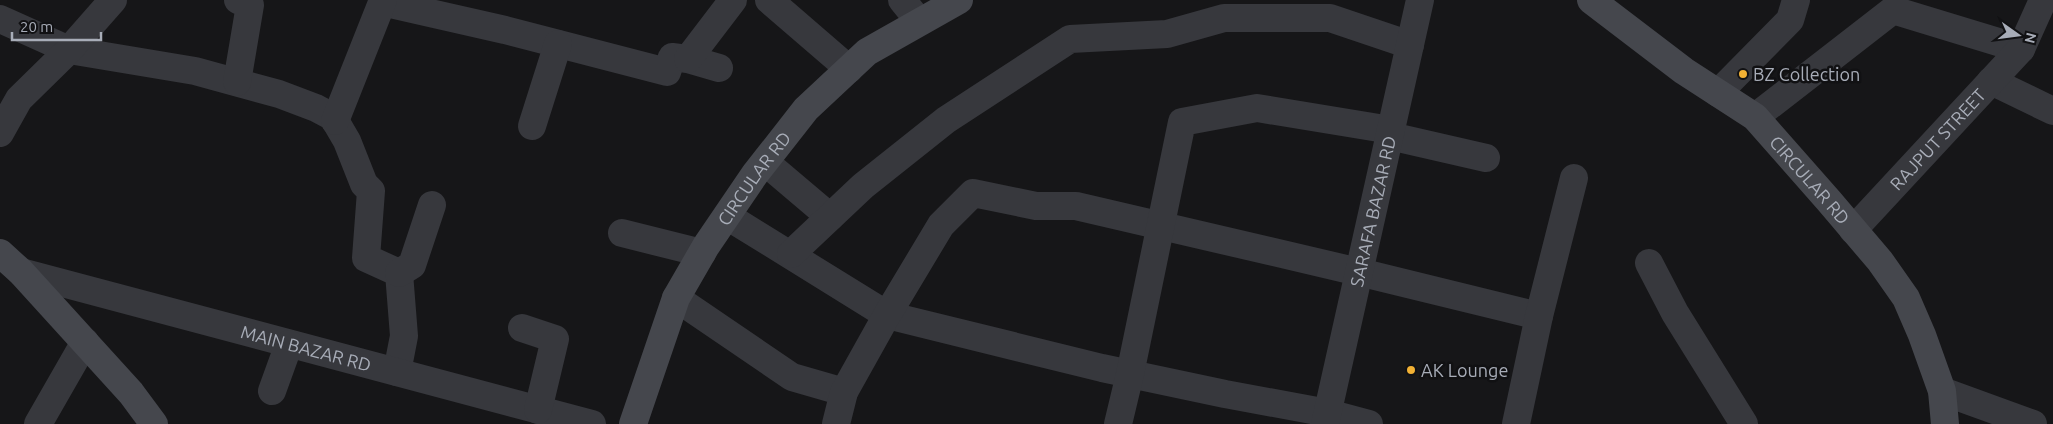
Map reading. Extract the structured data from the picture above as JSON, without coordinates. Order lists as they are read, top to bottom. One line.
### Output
{"streets":{"street":["RAJPUT STREET","CIRCULAR RD","SARAFA BAZAR RD","MAIN BAZAR RD"]},"crossings":[["RAJPUT STREET","CIRCULAR RD"]],"places":["BZ Collection","AK Lounge"],"scale_bar":"20 m","north":"right"}
